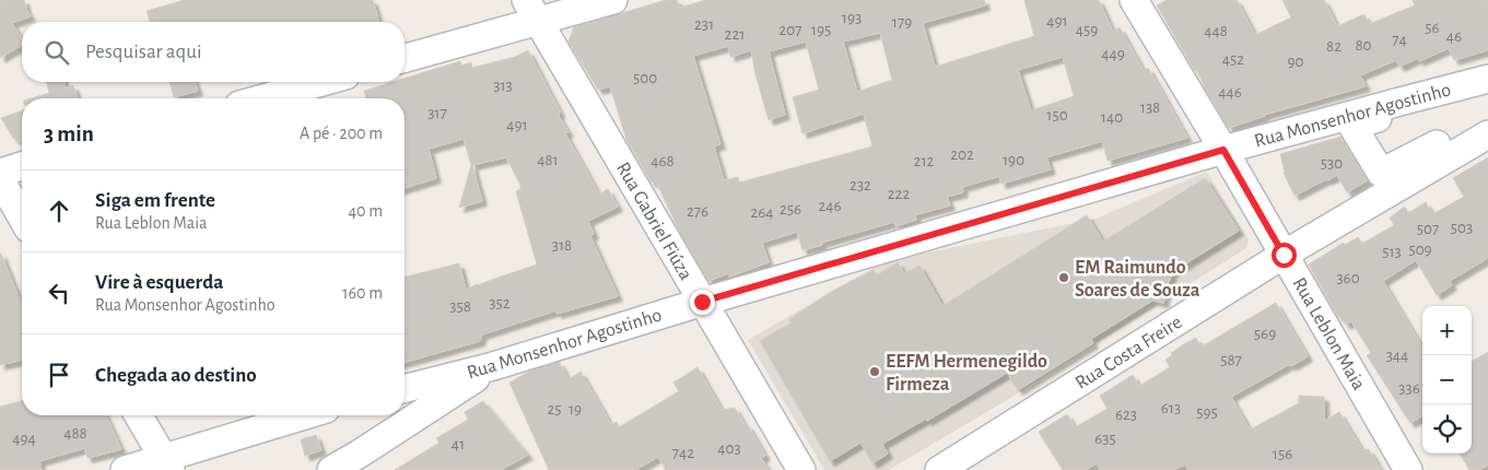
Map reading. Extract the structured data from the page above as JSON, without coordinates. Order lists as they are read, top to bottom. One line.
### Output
{"streets":{"street":["Rua Monsenhor Agostinho","Rua Gabriel Fiúza","Rua Leblon Maia","Rua Costa Freire"]},"crossings":[["Rua Monsenhor Agostinho","Rua Gabriel Fiúza"],["Rua Monsenhor Agostinho","Rua Leblon Maia"],["Rua Leblon Maia","Rua Costa Freire"]],"places":["EM Raimundo Soares de Souza","EEFM Hermenegildo Firmeza"],"house_numbers":["193","491","179","231","56","207","195","459","448","221","46","74","80","82","449","452","90","500","313","446","138","317","150","140","491","202","481","190","468","212","530","232","222","246","256","276","264","503","507","318","509","513","360","352","358","569","344","587","336","613","25","19","595","623","488","494","635","41","403","742","156"],"page":{"search":"Pesquisar aqui","heading":["3 min","A pé · 200 m"],"list":[["Siga em frente","Rua Leblon Maia","40 m"],["Vire à esquerda","Rua Monsenhor Agostinho","160 m"],"Chegada ao destino"],"map_buttons":["+","−"]}}
